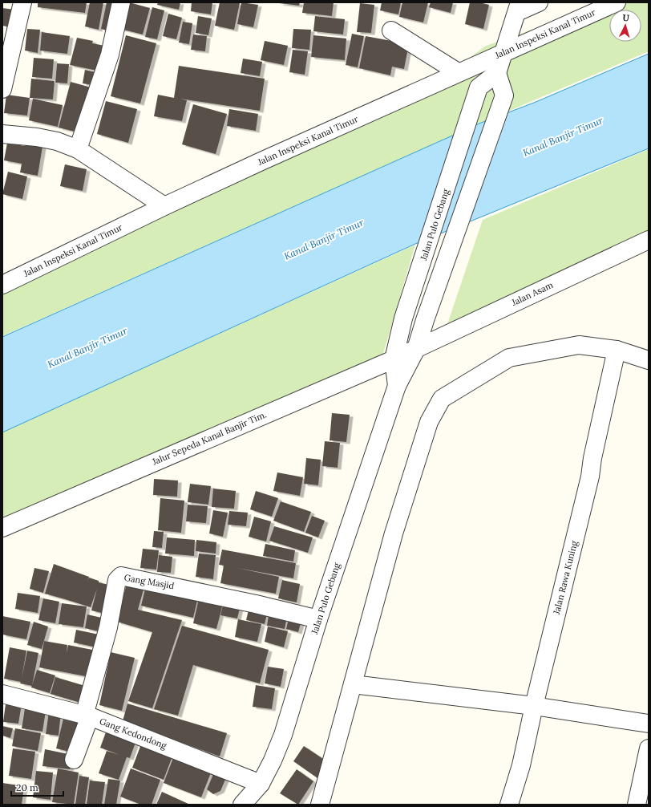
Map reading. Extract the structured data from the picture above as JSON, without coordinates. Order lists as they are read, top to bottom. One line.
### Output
{"streets":{"street":["Jalan Inspeksi Kanal Timur","Jalan Pulo Gebang","Jalan Asam","Jalur Sepeda Kanal Banjir Tim.","Jalan Rawa Kuning","Gang Masjid","Gang Kedondong"]},"crossings":[["Jalan Inspeksi Kanal Timur","Jalan Pulo Gebang"],["Jalan Pulo Gebang","Jalan Asam"],["Jalan Pulo Gebang","Jalur Sepeda Kanal Banjir Tim."],["Jalan Pulo Gebang","Gang Masjid"],["Jalan Pulo Gebang","Gang Kedondong"],["Jalan Asam","Jalur Sepeda Kanal Banjir Tim."],["Gang Masjid","Gang Kedondong"]],"water":["Kanal Banjir Timur"],"scale_bar":"20 m","north":"top"}
